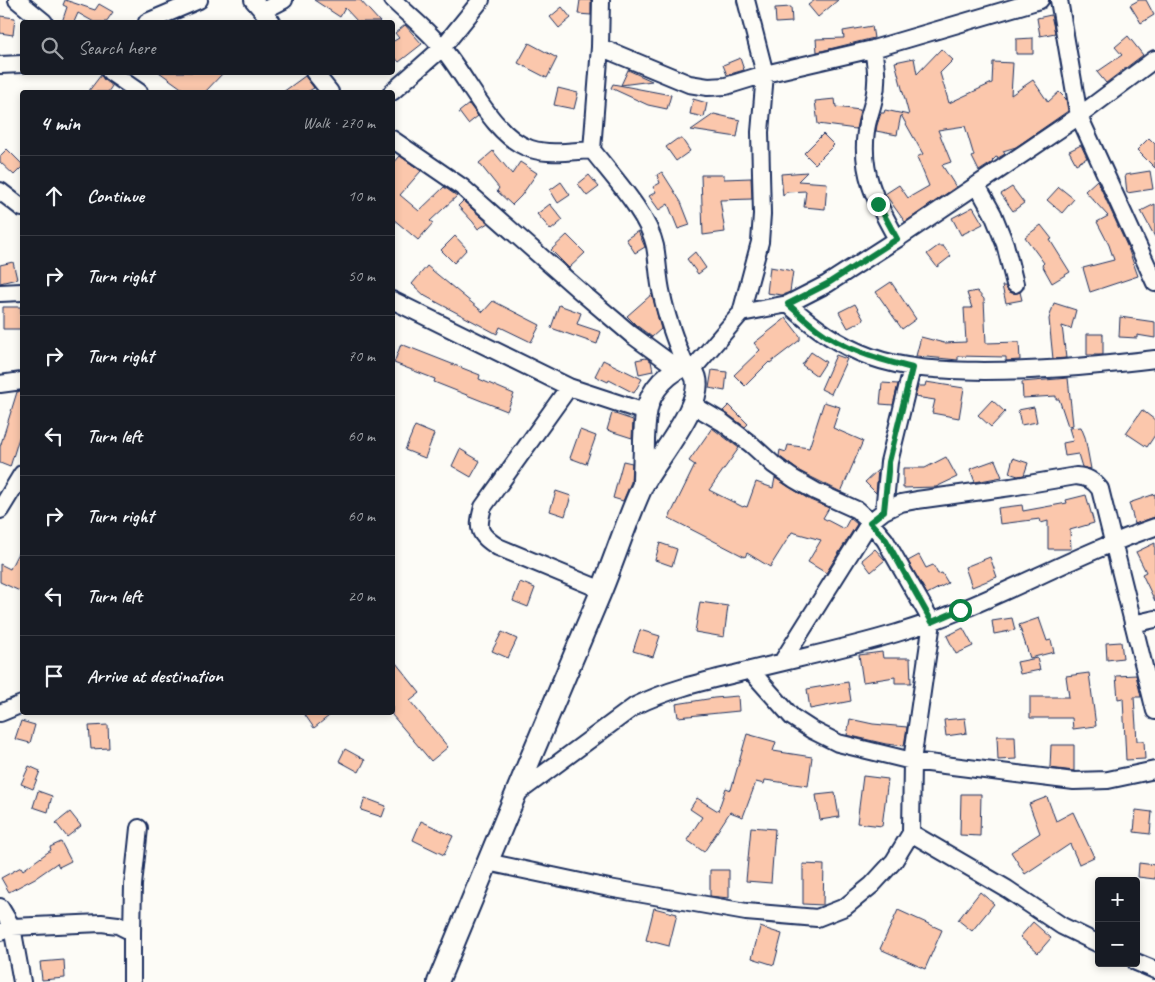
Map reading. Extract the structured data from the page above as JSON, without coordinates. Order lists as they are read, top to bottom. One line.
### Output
{"page":{"search":"Search here","heading":["4 min","Walk · 270 m"],"list":[["Continue","10 m"],["Turn right","50 m"],["Turn right","70 m"],["Turn left","60 m"],["Turn right","60 m"],["Turn left","20 m"],"Arrive at destination"],"map_buttons":["+","−"]}}
